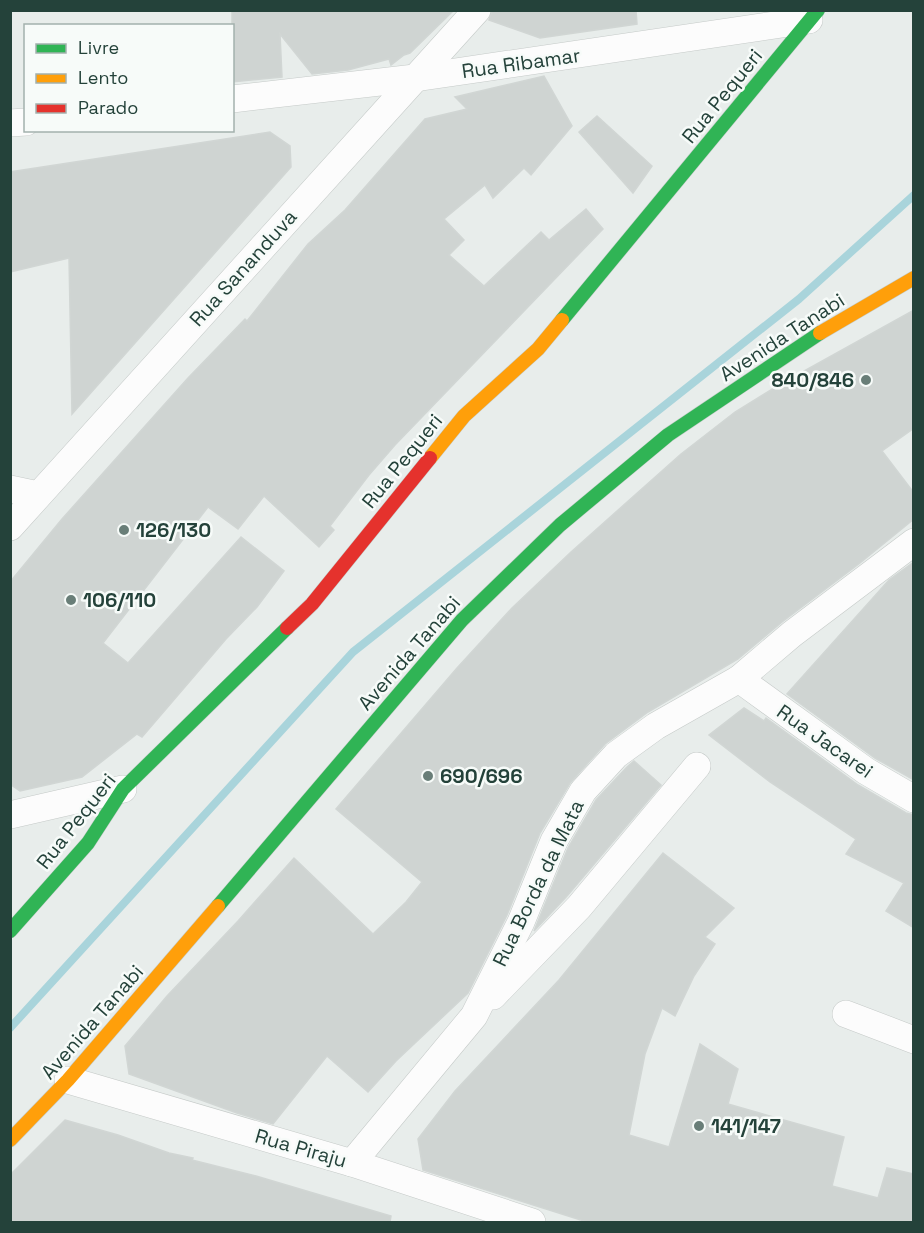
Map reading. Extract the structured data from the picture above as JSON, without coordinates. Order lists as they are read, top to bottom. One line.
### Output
{"streets":{"street":["Rua Ribamar","Rua Pequeri","Rua Sananduva","Avenida Tanabi","Rua Jacarei","Rua Borda da Mata","Rua Piraju"]},"crossings":[["Rua Ribamar","Rua Pequeri"],["Rua Ribamar","Rua Sananduva"],["Avenida Tanabi","Rua Piraju"],["Rua Jacarei","Rua Borda da Mata"],["Rua Borda da Mata","Rua Piraju"]],"places":["840/846","126/130","106/110","690/696","141/147"],"legend":["Livre","Lento","Parado"]}
